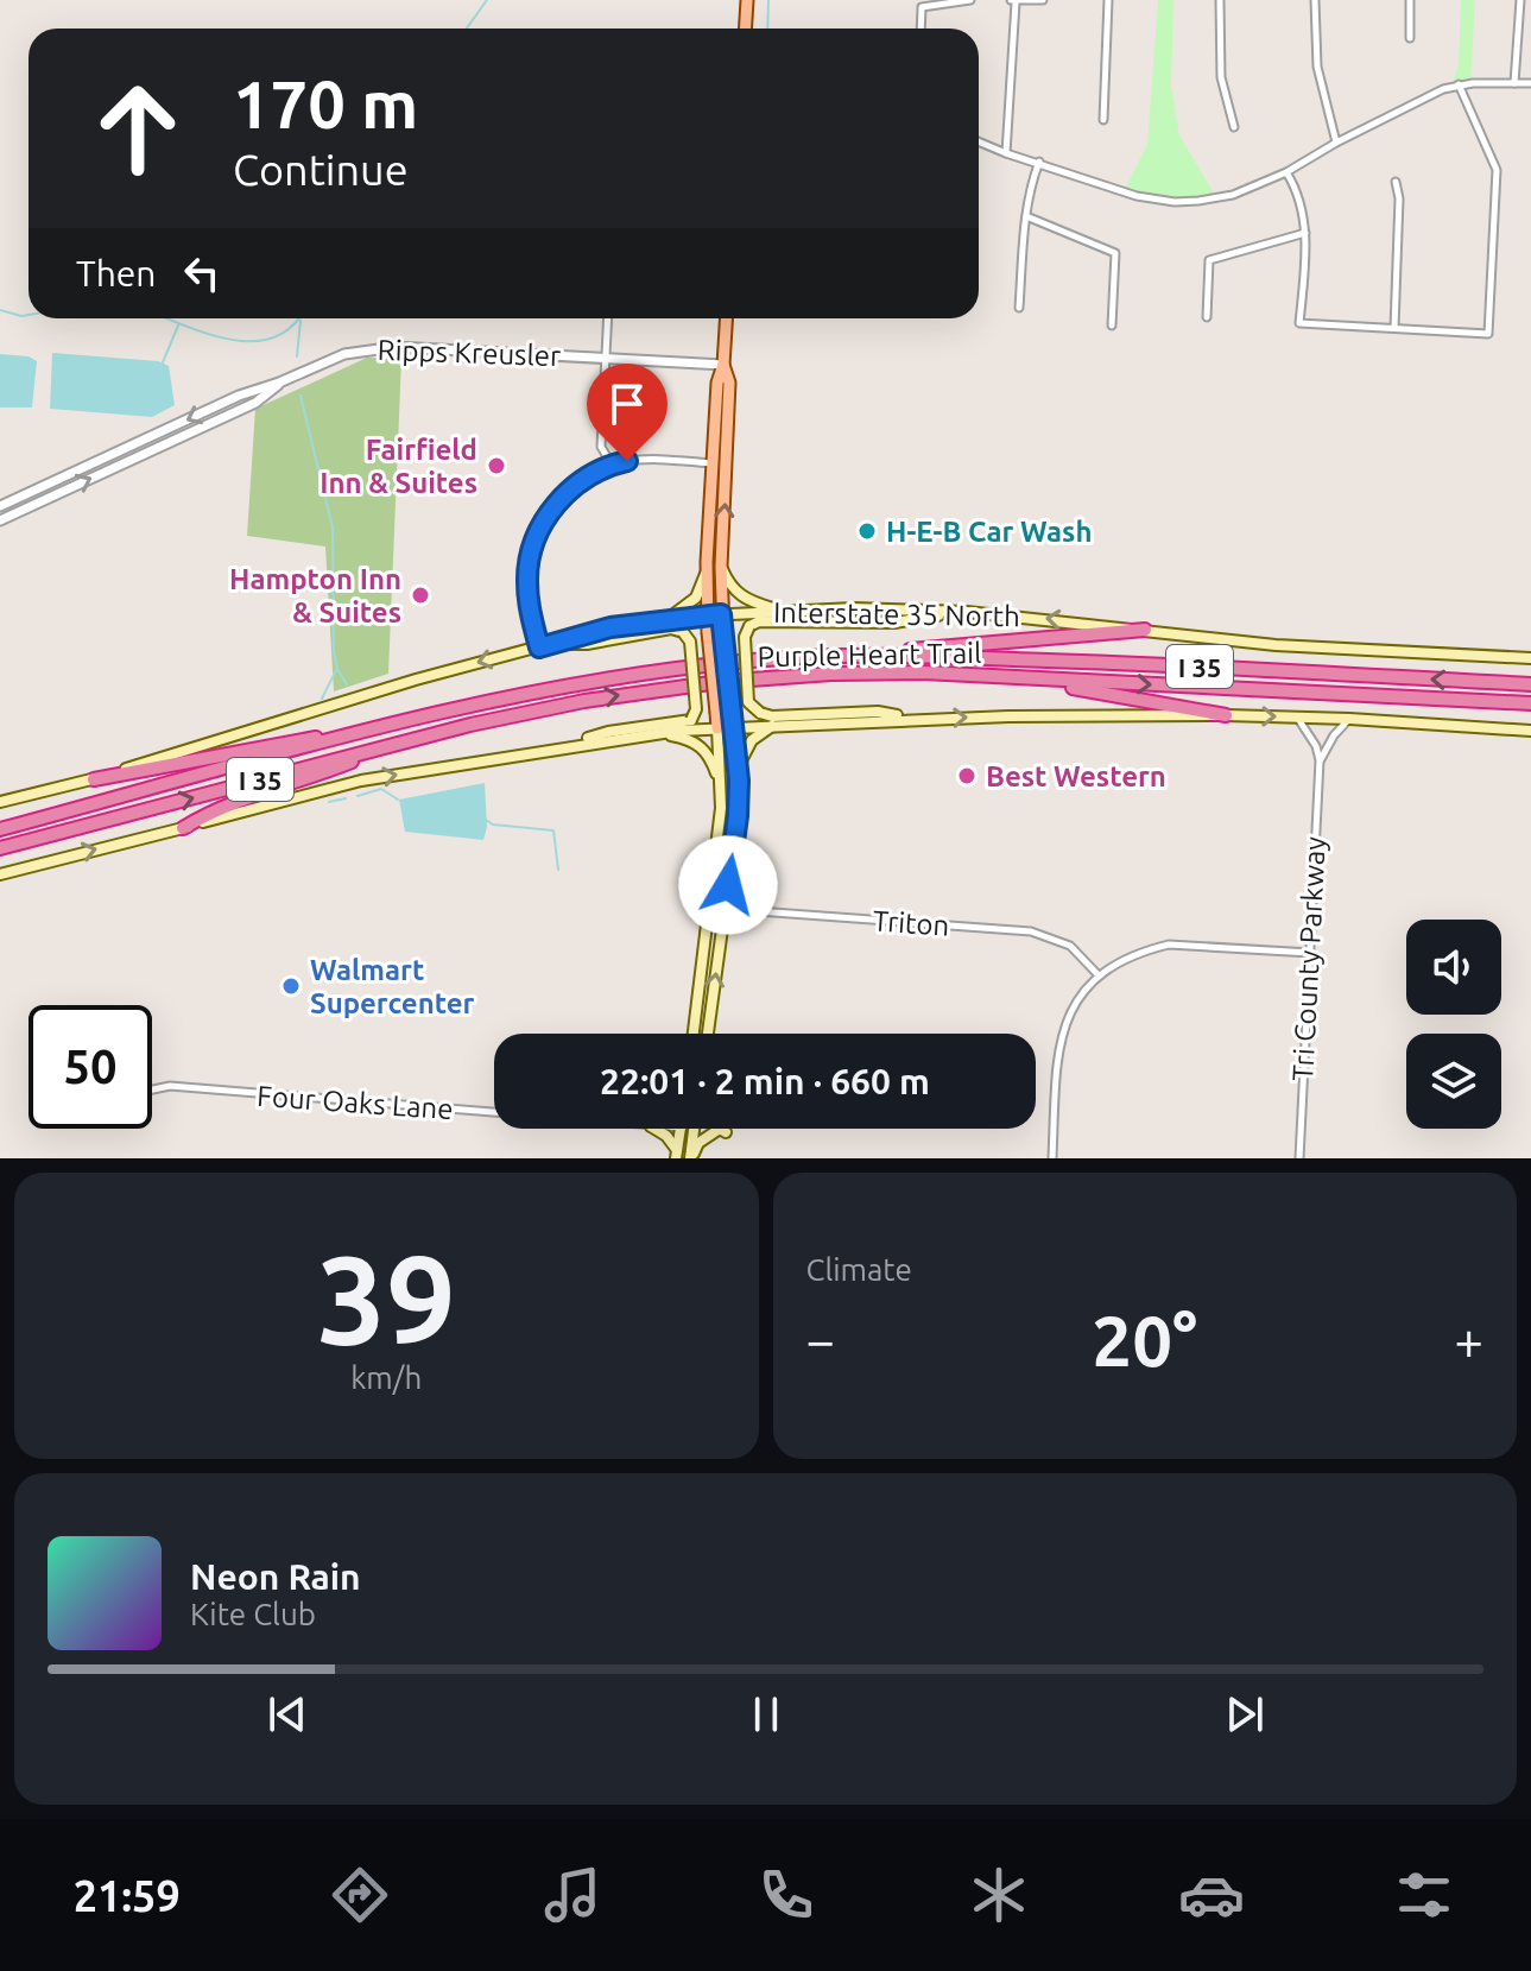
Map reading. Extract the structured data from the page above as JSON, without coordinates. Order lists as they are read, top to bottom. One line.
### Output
{"streets":{"highway":["Purple Heart Trail","I 35"],"main road":["Interstate 35 North"],"street":["Ripps Kreusler","Triton","Tri County Parkway","Four Oaks Lane"]},"places":["Fairfield Inn & Suites","H-E-B Car Wash","Hampton Inn & Suites","Best Western","Walmart Supercenter"],"page":{"turn":["170 m","Continue"],"then":"Then","limit":"50","trip":"22:01 · 2 min · 660 m","tile":[["39","km/h"],"Climate"],"heat":["−","20°","+"],"song":["Neon Rain","Kite Club"],"tabs":"21:59"}}
